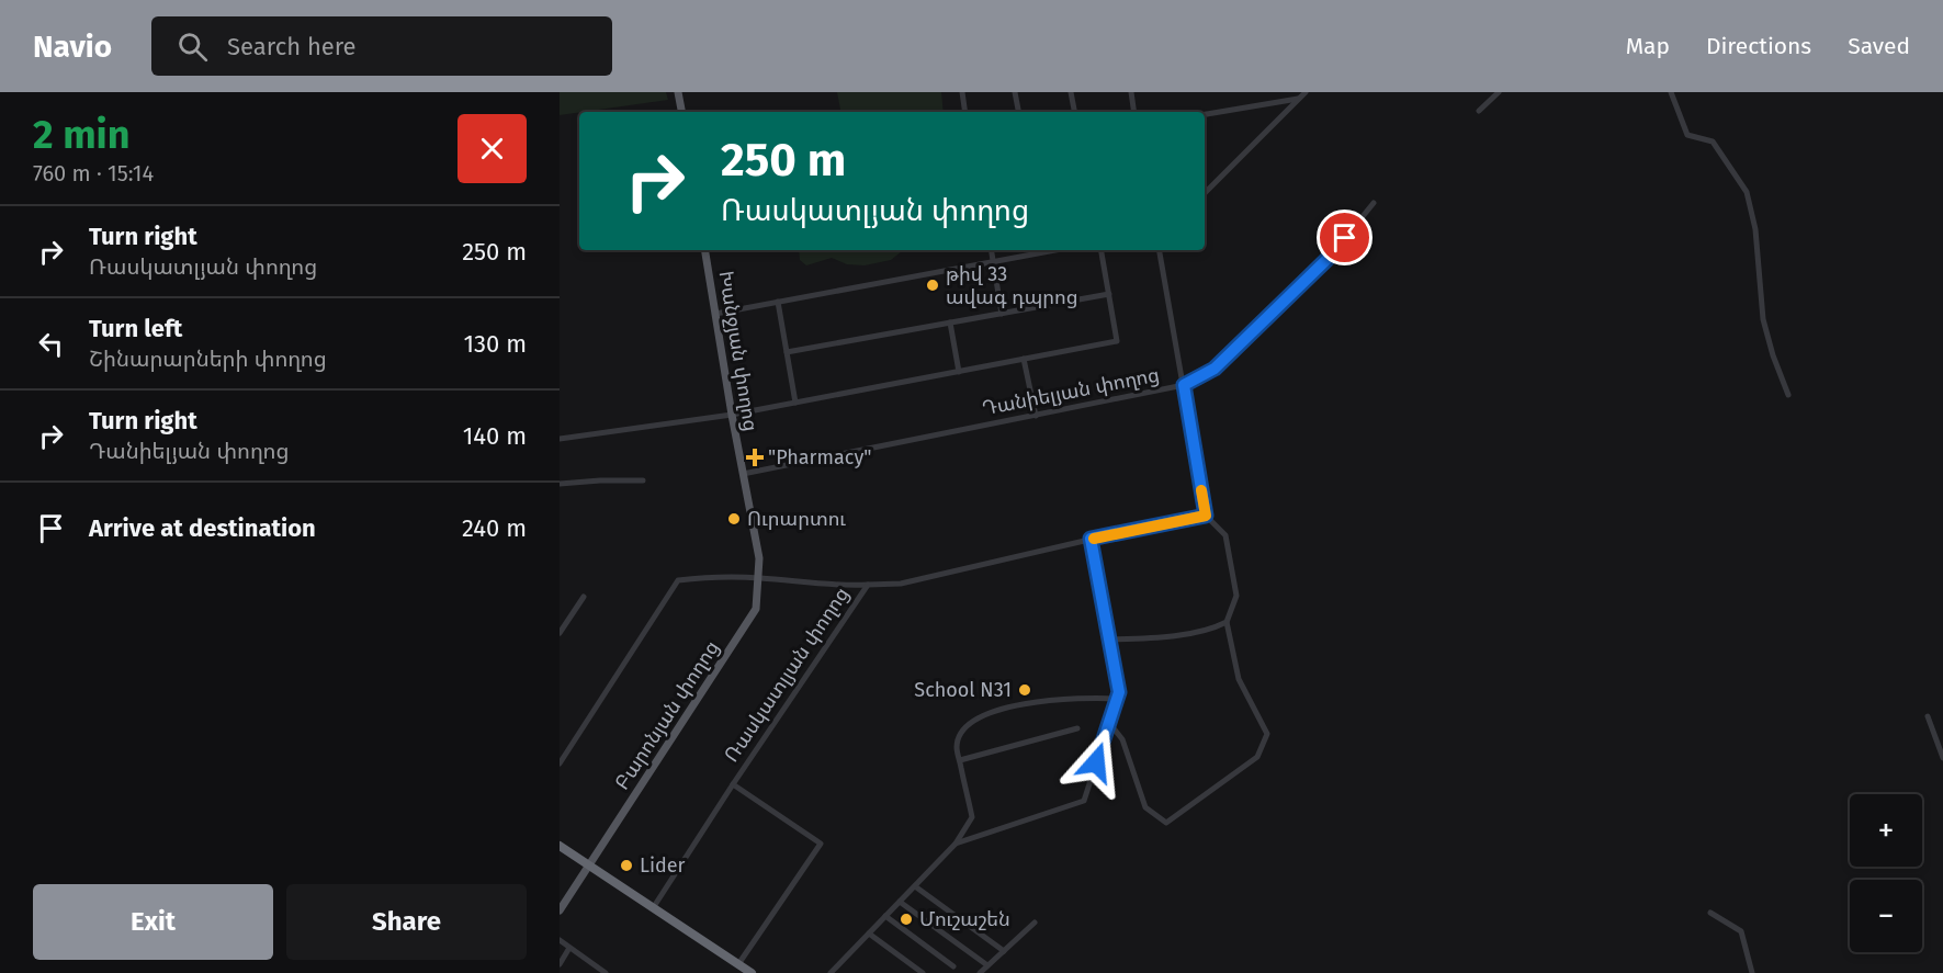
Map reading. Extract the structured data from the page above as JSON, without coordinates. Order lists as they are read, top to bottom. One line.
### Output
{"streets":{"main road":["Խանջյան փողոց","Բարոնյան փողոց"],"street":["Դանիելյան փողոց","Ռասկատլյան փողոց"]},"crossings":[["Խանջյան փողոց","Դանիելյան փողոց"],["Խանջյան փողոց","Բարոնյան փողոց"]],"places":{"other":["թիվ 33 ավագ դպրոց","Ուրարտու","School N31","Lider","Մուշաշեն"],"health":["\"Pharmacy\""]},"page":{"header":"Navio","search":"Search here","nav":["Map","Directions","Saved"],"heading":["2 min","760 m · 15:14"],"turn":["250 m","Ռասկատլյան փողոց"],"list":[{"name":"Turn right","note":"Ռասկատլյան փողոց","value":"250 m"},{"name":"Turn left","note":"Շինարարների փողոց","value":"130 m"},{"name":"Turn right","note":"Դանիելյան փողոց","value":"140 m"},{"name":"Arrive at destination","value":"240 m"}],"map_buttons":["+","−"],"buttons":["Exit","Share"]}}
